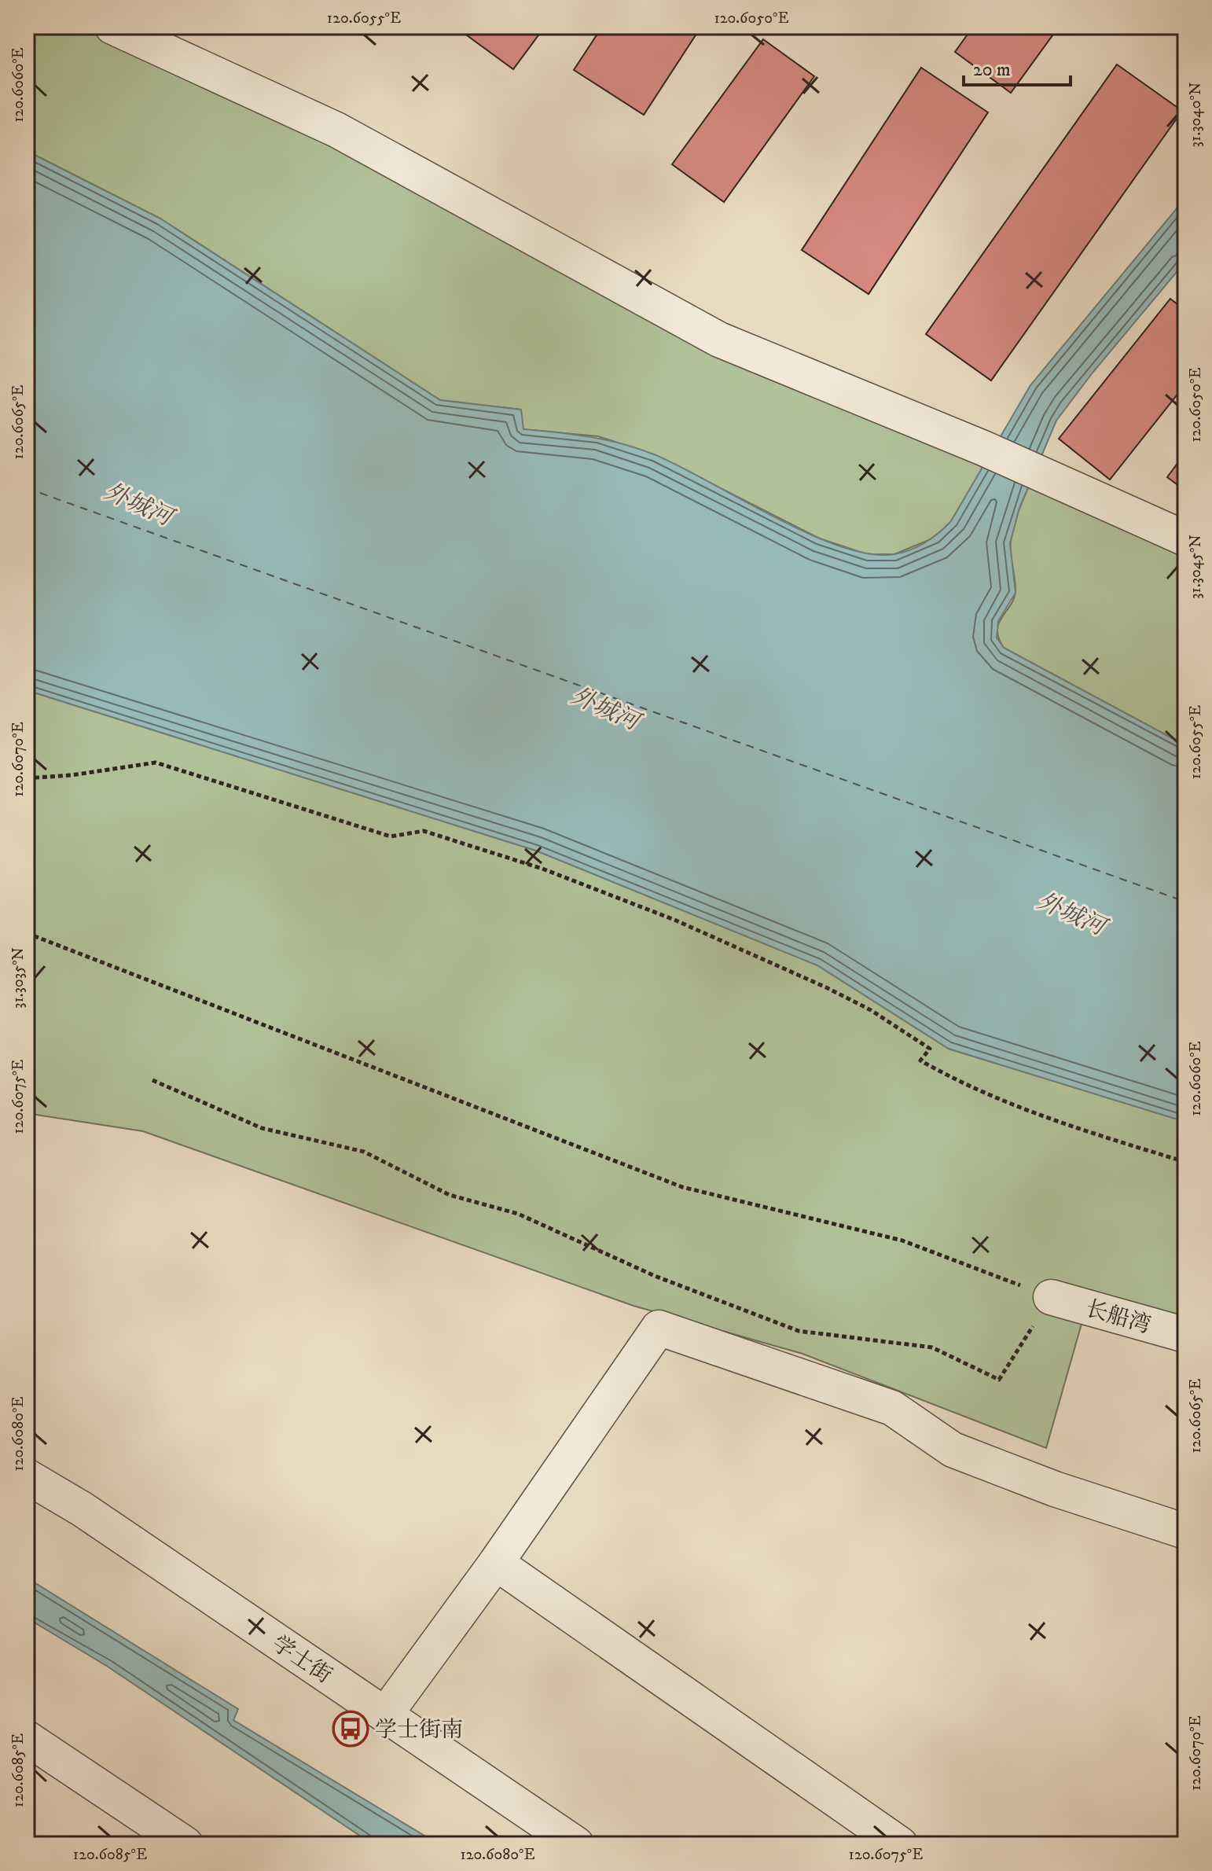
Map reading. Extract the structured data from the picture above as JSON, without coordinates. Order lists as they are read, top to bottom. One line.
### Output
{"streets":{"street":["长船湾","学士街"]},"water":["外城河"],"places":{"bus stop":["学士街南"]},"scale_bar":"20 m","coordinates":["120.6055°E","120.6050°E","120.6060°E","31.3040°N","120.6065°E","31.3045°N","120.6070°E","31.3035°N","120.6075°E","120.6080°E","120.6085°E"]}
